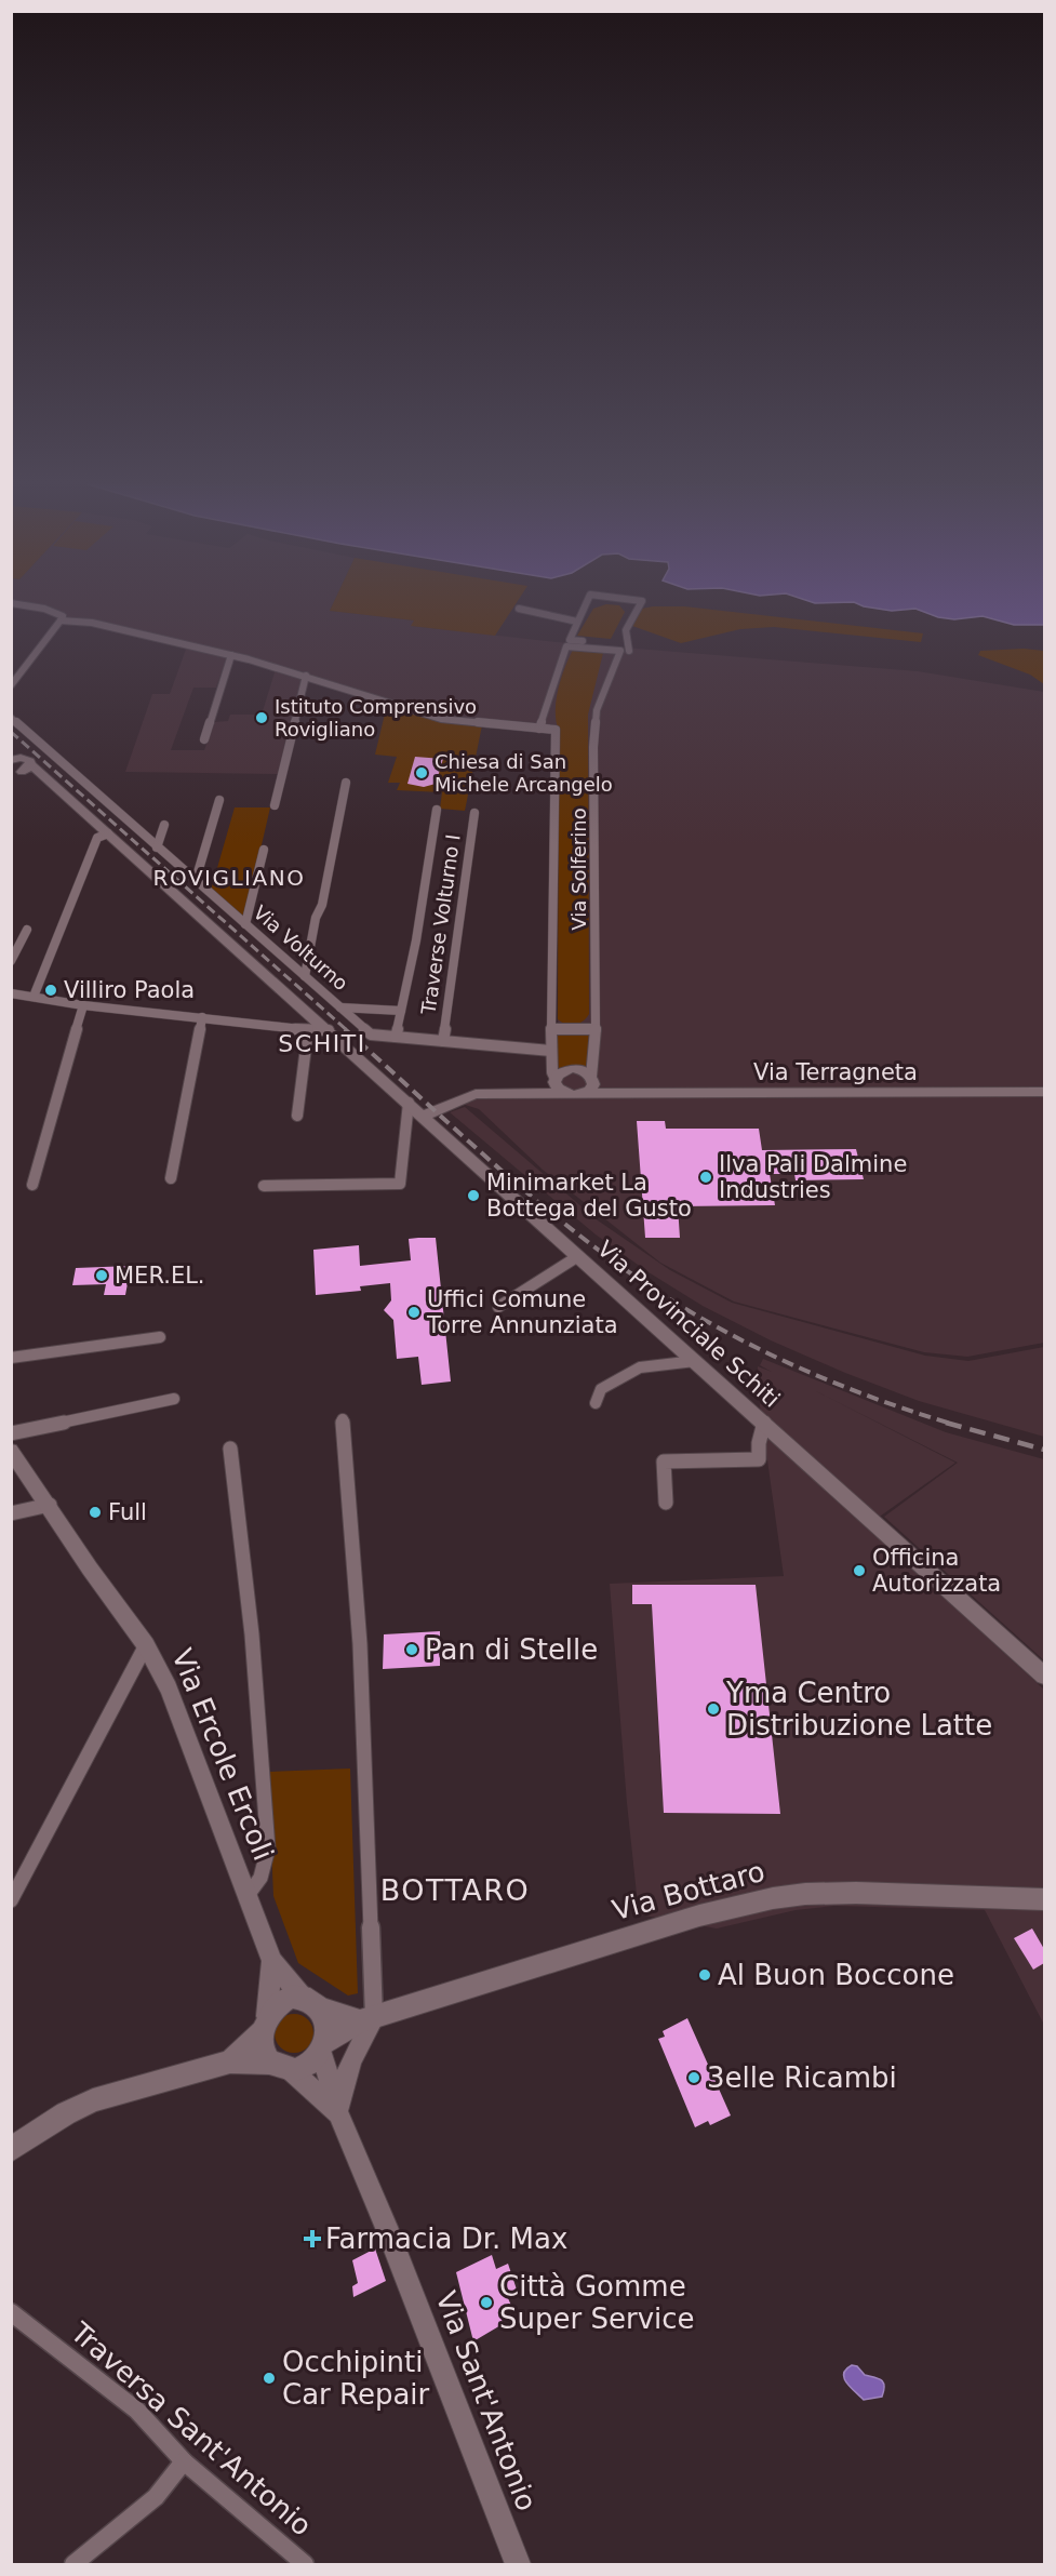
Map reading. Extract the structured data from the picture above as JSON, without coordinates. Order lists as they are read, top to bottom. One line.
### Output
{"streets":{"main road":["Via Bottaro"],"street":["Via Solferino","Traverse Volturno I","Via Volturno","Via Terragneta","Via Provinciale Schiti","Via Ercole Ercoli","Via Sant'Antonio","Traversa Sant'Antonio"]},"crossings":[["Via Solferino","Via Volturno"],["Via Solferino","Via Terragneta"],["Traverse Volturno I","Via Volturno"],["Via Ercole Ercoli","Via Bottaro"],["Via Ercole Ercoli","Via Sant'Antonio"],["Via Bottaro","Via Sant'Antonio"]],"districts":["ROVIGLIANO","SCHITI","BOTTARO"],"places":{"other":["Istituto Comprensivo Rovigliano","Chiesa di San Michele Arcangelo","Villiro Paola","Ilva Pali Dalmine Industries","Minimarket La Bottega del Gusto","MER.EL.","Uffici Comune Torre Annunziata","Full","Officina Autorizzata","Pan di Stelle","Yma Centro Distribuzione Latte","Al Buon Boccone","3elle Ricambi","Città Gomme Super Service","Occhipinti Car Repair"],"health":["Farmacia Dr. Max"]}}
